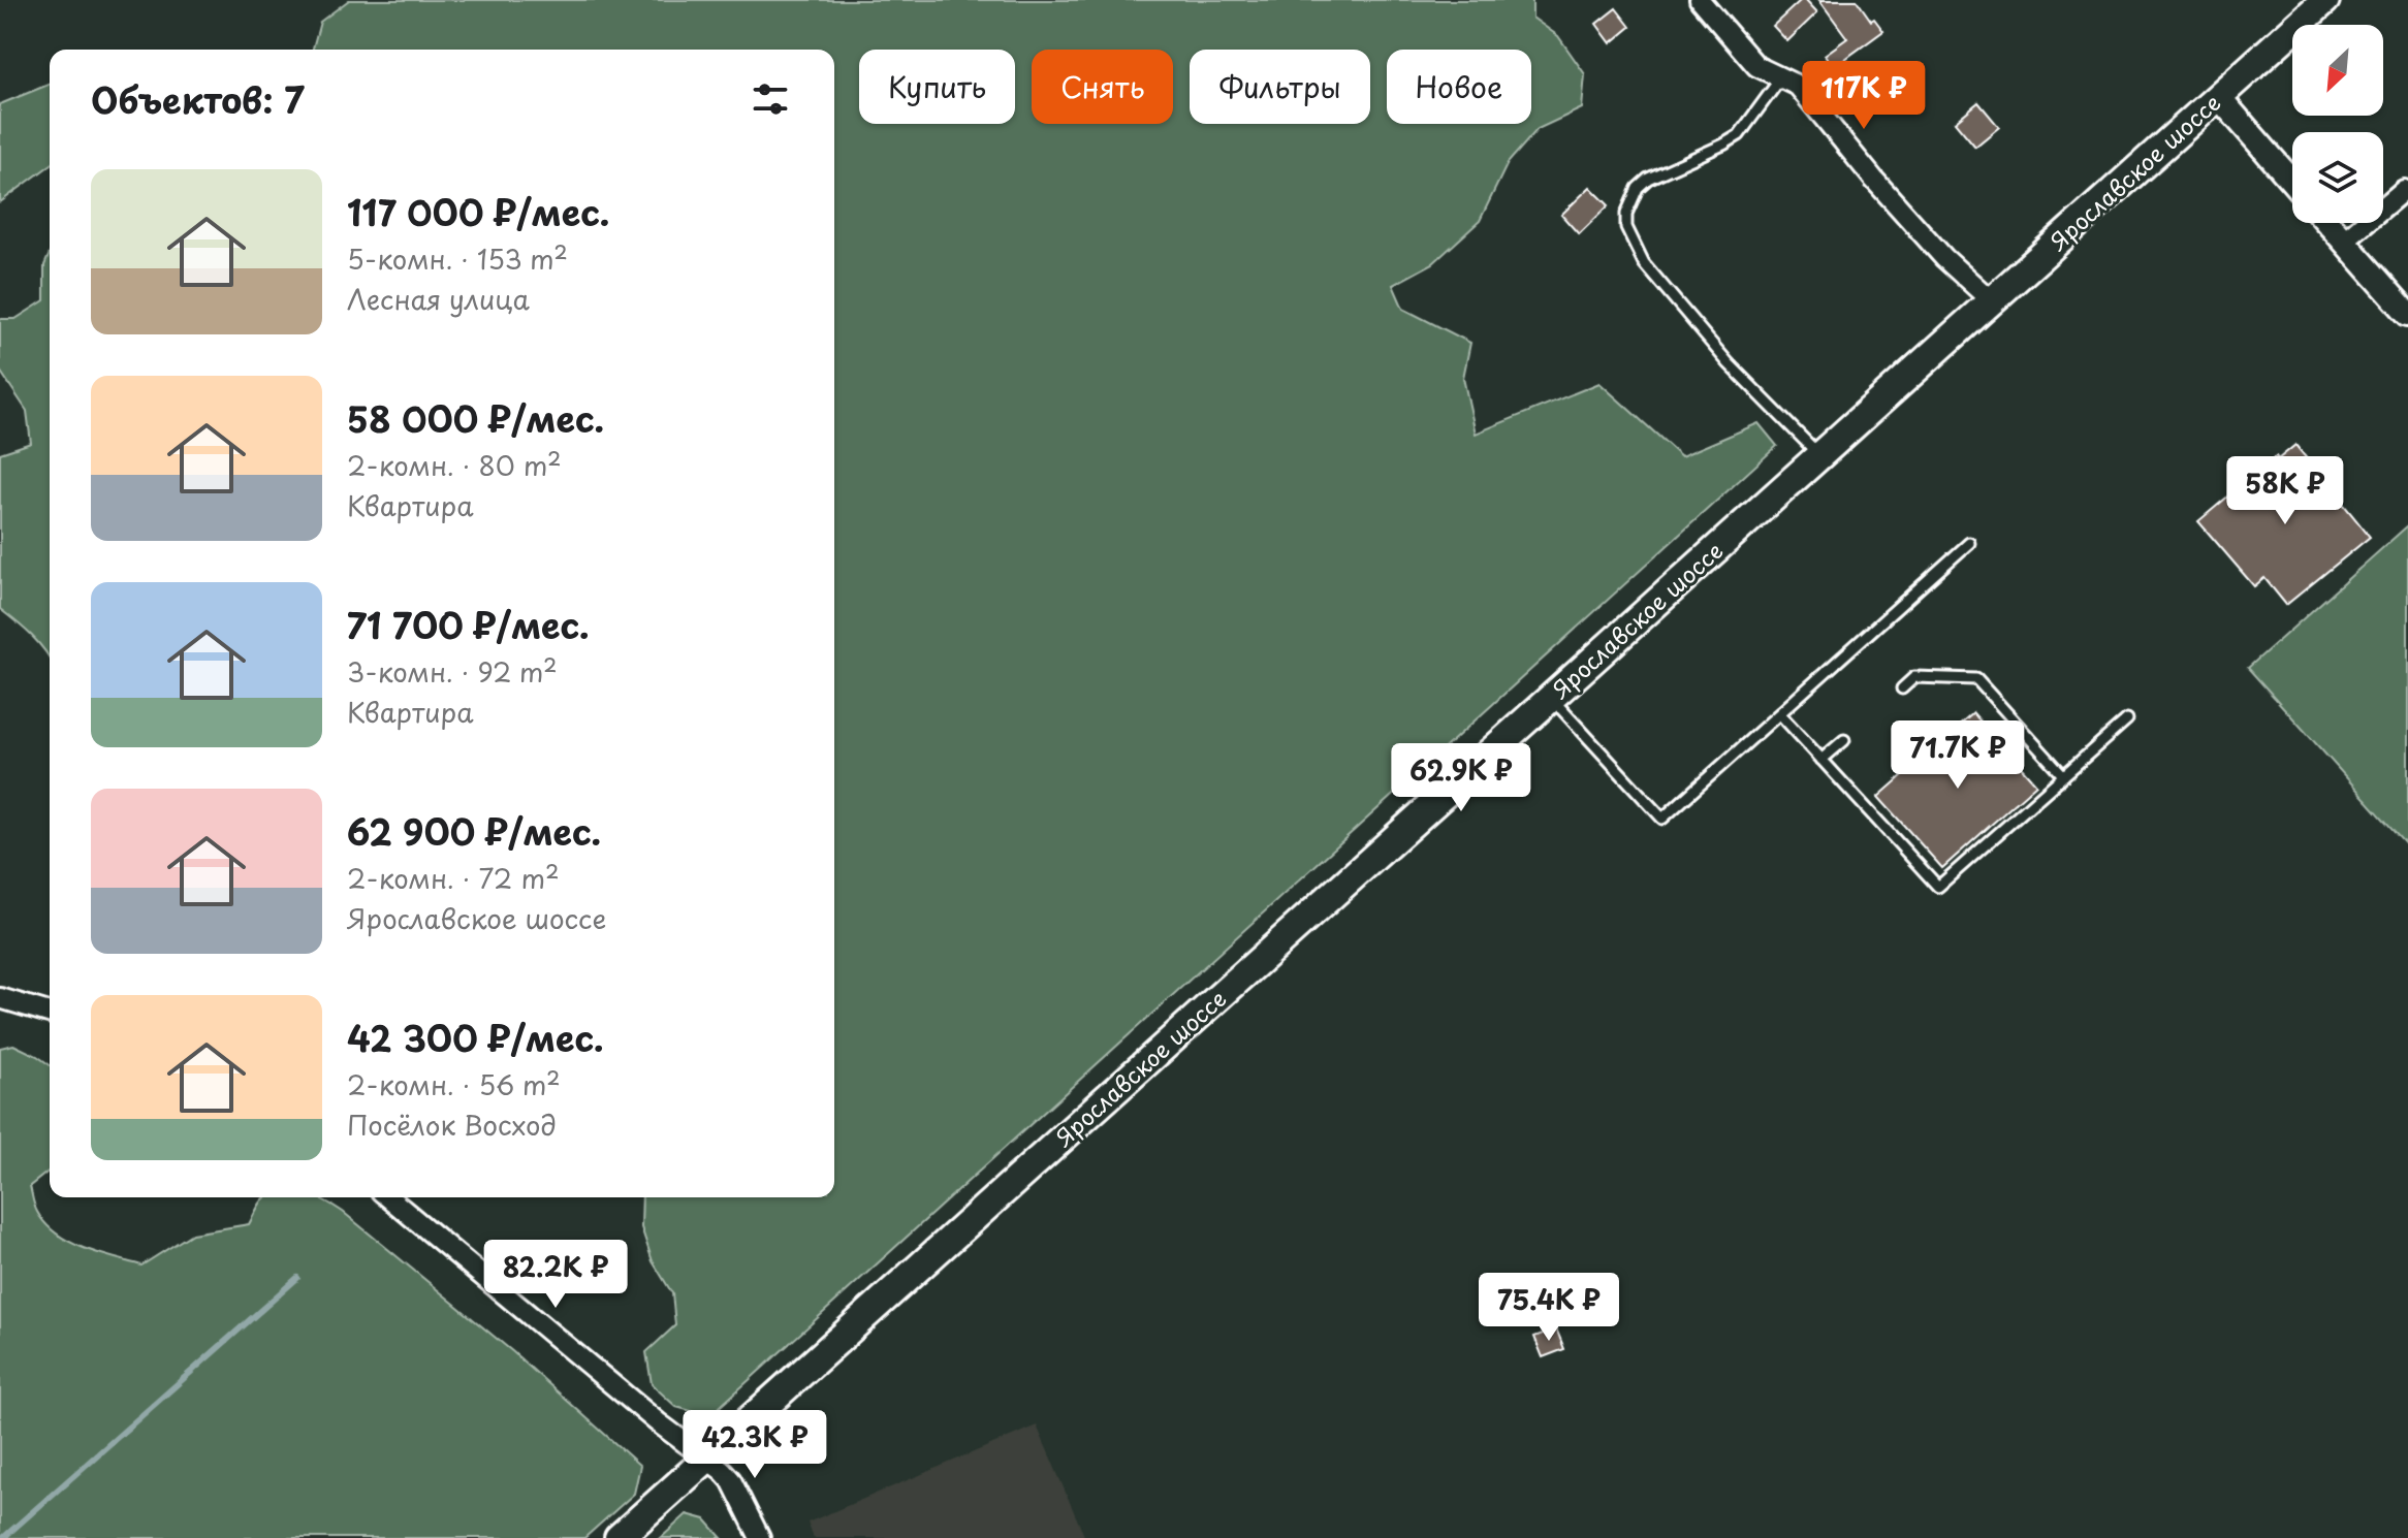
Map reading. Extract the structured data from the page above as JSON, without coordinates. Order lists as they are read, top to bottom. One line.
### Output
{"streets":{"main road":["Ярославское шоссе"]},"north":"bottom left","page":{"chip":["Купить","Снять","Фильтры","Новое"],"heading":"Объектов: 7","price":["117K ₽","58K ₽","71.7K ₽","62.9K ₽","82.2K ₽","75.4K ₽","42.3K ₽"],"list":[{"name":"117 000 ₽/мес.","note":"5-комн. · 153 m² · Лесная улица"},{"name":"58 000 ₽/мес.","note":"2-комн. · 80 m² · Квартира"},{"name":"71 700 ₽/мес.","note":"3-комн. · 92 m² · Квартира"},{"name":"62 900 ₽/мес.","note":"2-комн. · 72 m² · Ярославское шоссе"},{"name":"42 300 ₽/мес.","note":"2-комн. · 56 m² · Посёлок Восход"}]}}
